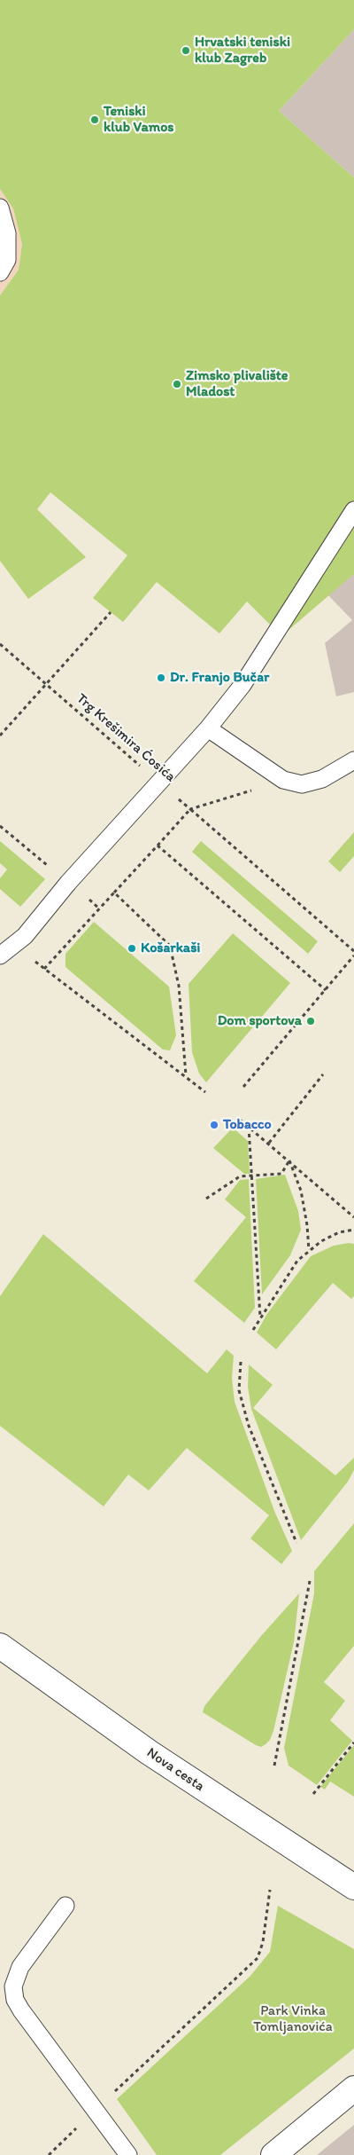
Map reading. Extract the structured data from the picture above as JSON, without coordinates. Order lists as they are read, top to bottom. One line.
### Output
{"streets":{"street":["Nova cesta"],"path":["Trg Krešimira Ćosića"]},"parks":["Park Vinka Tomljanovića"],"places":["Hrvatski teniski klub Zagreb","Teniski klub Vamos","Zimsko plivalište Mladost","Dr. Franjo Bučar","Košarkaši","Dom sportova","Tobacco"]}
